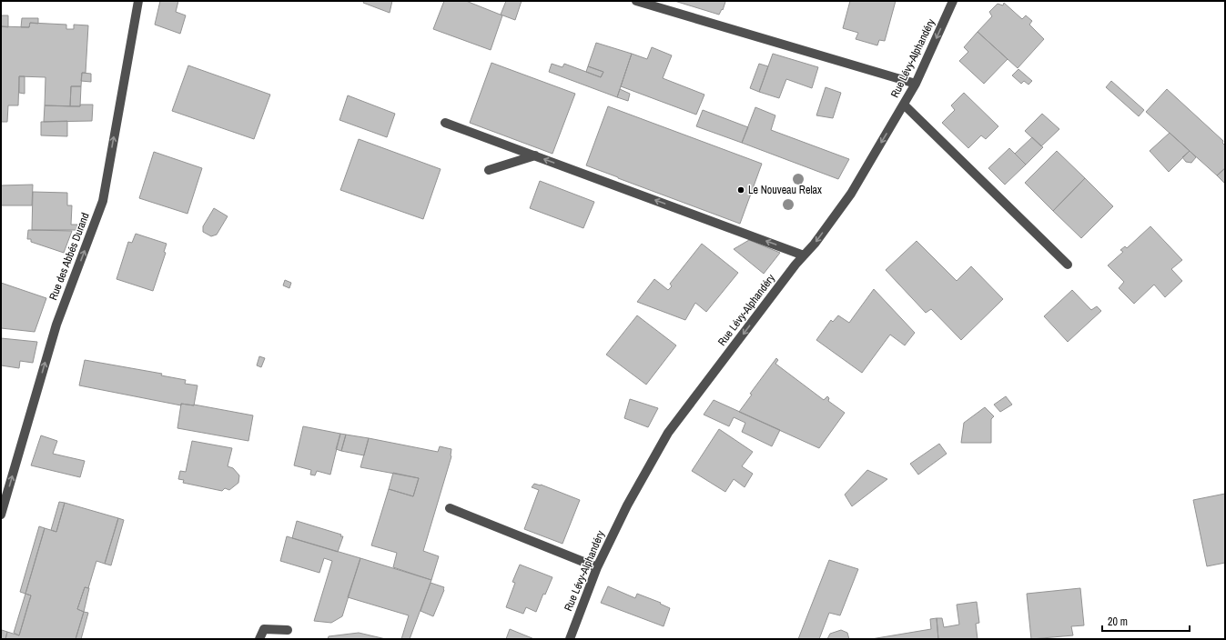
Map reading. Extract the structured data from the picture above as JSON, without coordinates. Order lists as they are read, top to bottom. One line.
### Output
{"streets":{"street":["Rue Lévy-Alphandéry","Rue des Abbés Durand"]},"one_way":["Rue Lévy-Alphandéry","Rue des Abbés Durand"],"places":["Le Nouveau Relax"],"scale_bar":"20 m"}
